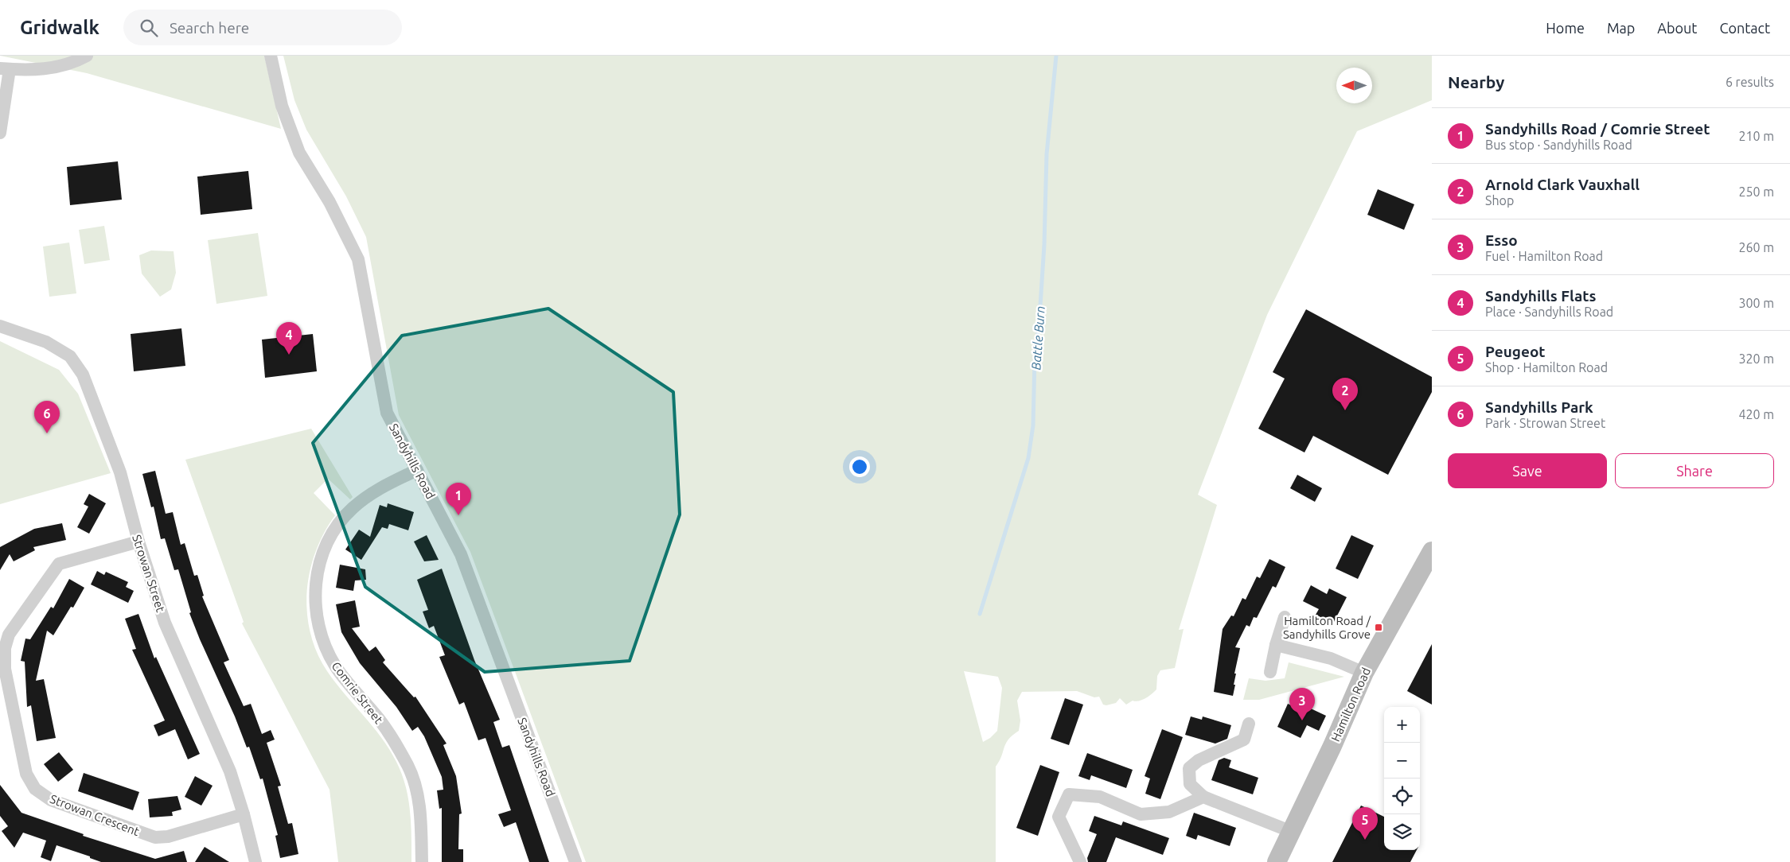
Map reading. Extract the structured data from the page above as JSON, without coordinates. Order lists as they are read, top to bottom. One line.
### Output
{"streets":{"street":["Sandyhills Road","Strowan Street","Comrie Street","Hamilton Road","Strowan Crescent"]},"crossings":[["Sandyhills Road","Comrie Street"],["Strowan Street","Strowan Crescent"]],"water":["Battle Burn"],"places":{"transit":["Hamilton Road / Sandyhills Grove"]},"north":"left","page":{"header":"Gridwalk","search":"Search here","nav":["Home","Map","About","Contact"],"heading":["Nearby","6 results"],"list":[{"mark":"1","name":"Sandyhills Road / Comrie Street","note":"Bus stop · Sandyhills Road","value":"210 m"},{"mark":"2","name":"Arnold Clark Vauxhall","note":"Shop","value":"250 m"},{"mark":"3","name":"Esso","note":"Fuel · Hamilton Road","value":"260 m"},{"mark":"4","name":"Sandyhills Flats","note":"Place · Sandyhills Road","value":"300 m"},{"mark":"5","name":"Peugeot","note":"Shop · Hamilton Road","value":"320 m"},{"mark":"6","name":"Sandyhills Park","note":"Park · Strowan Street","value":"420 m"}],"pins":["4","2","6","1","3","5"],"buttons":["Save","Share"],"map_buttons":["+","−"]}}
